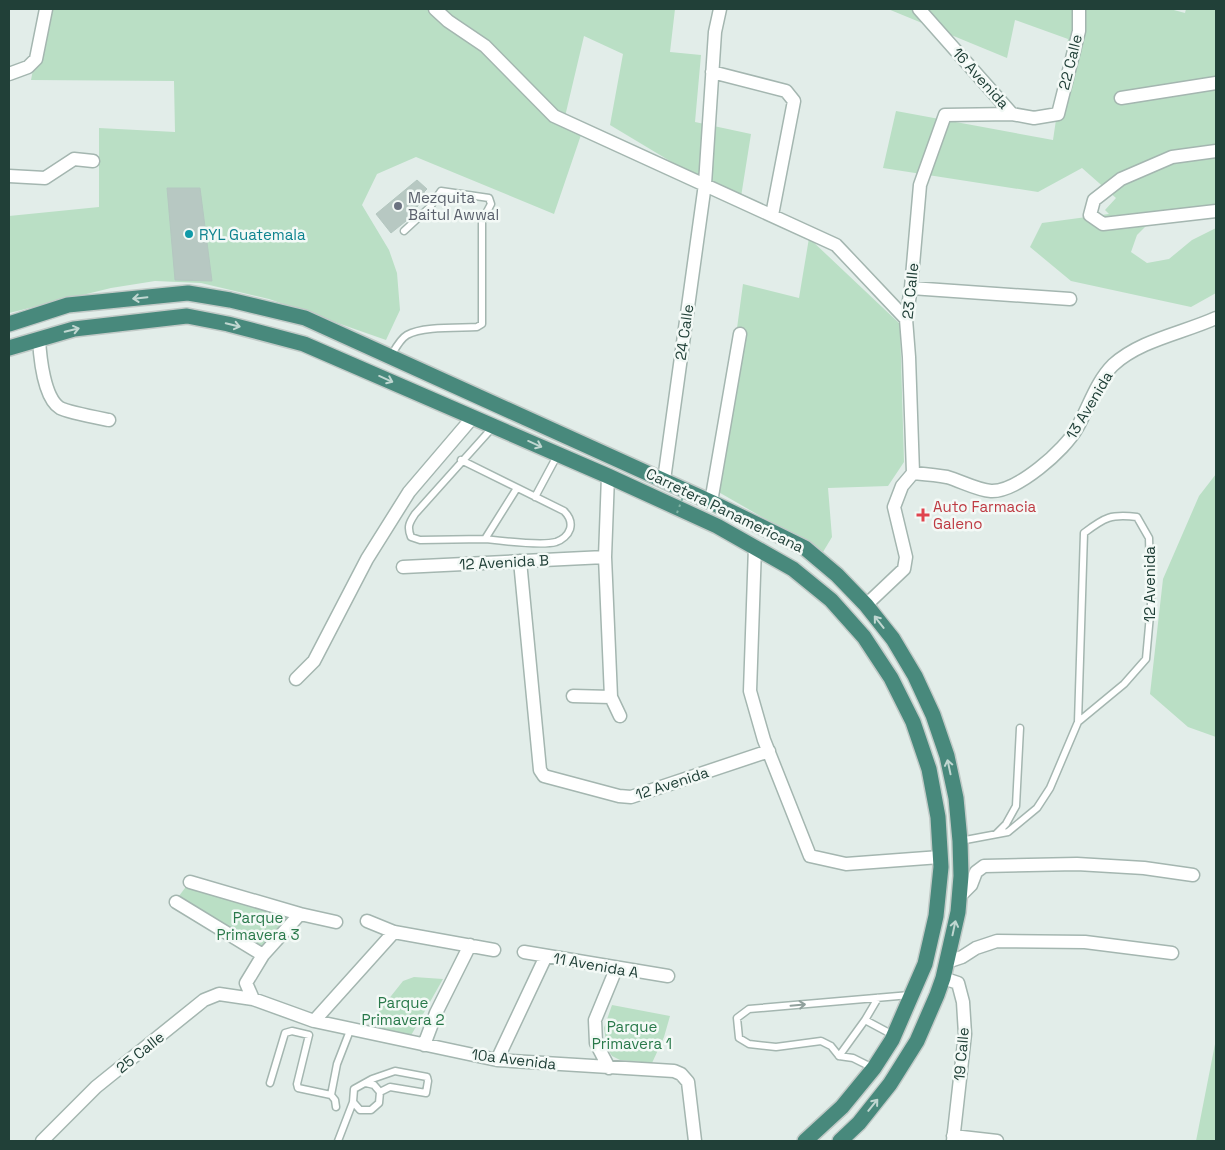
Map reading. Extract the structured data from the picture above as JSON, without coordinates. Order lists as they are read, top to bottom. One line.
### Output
{"streets":{"highway":["Carretera Panamericana"],"street":["22 Calle","16 Avenida","23 Calle","24 Calle","13 Avenida","12 Avenida B","12 Avenida","11 Avenida A","25 Calle","19 Calle","10a Avenida"]},"crossings":[["22 Calle","16 Avenida"],["16 Avenida","23 Calle"],["23 Calle","13 Avenida"],["24 Calle","Carretera Panamericana"],["Carretera Panamericana","12 Avenida"],["Carretera Panamericana","19 Calle"],["12 Avenida B","12 Avenida"],["25 Calle","10a Avenida"]],"parks":["Parque Primavera 3","Parque Primavera 2","Parque Primavera 1"],"places":{"other":["Mezquita Baitul Awwal","RYL Guatemala"],"health":["Auto Farmacia Galeno"]}}
